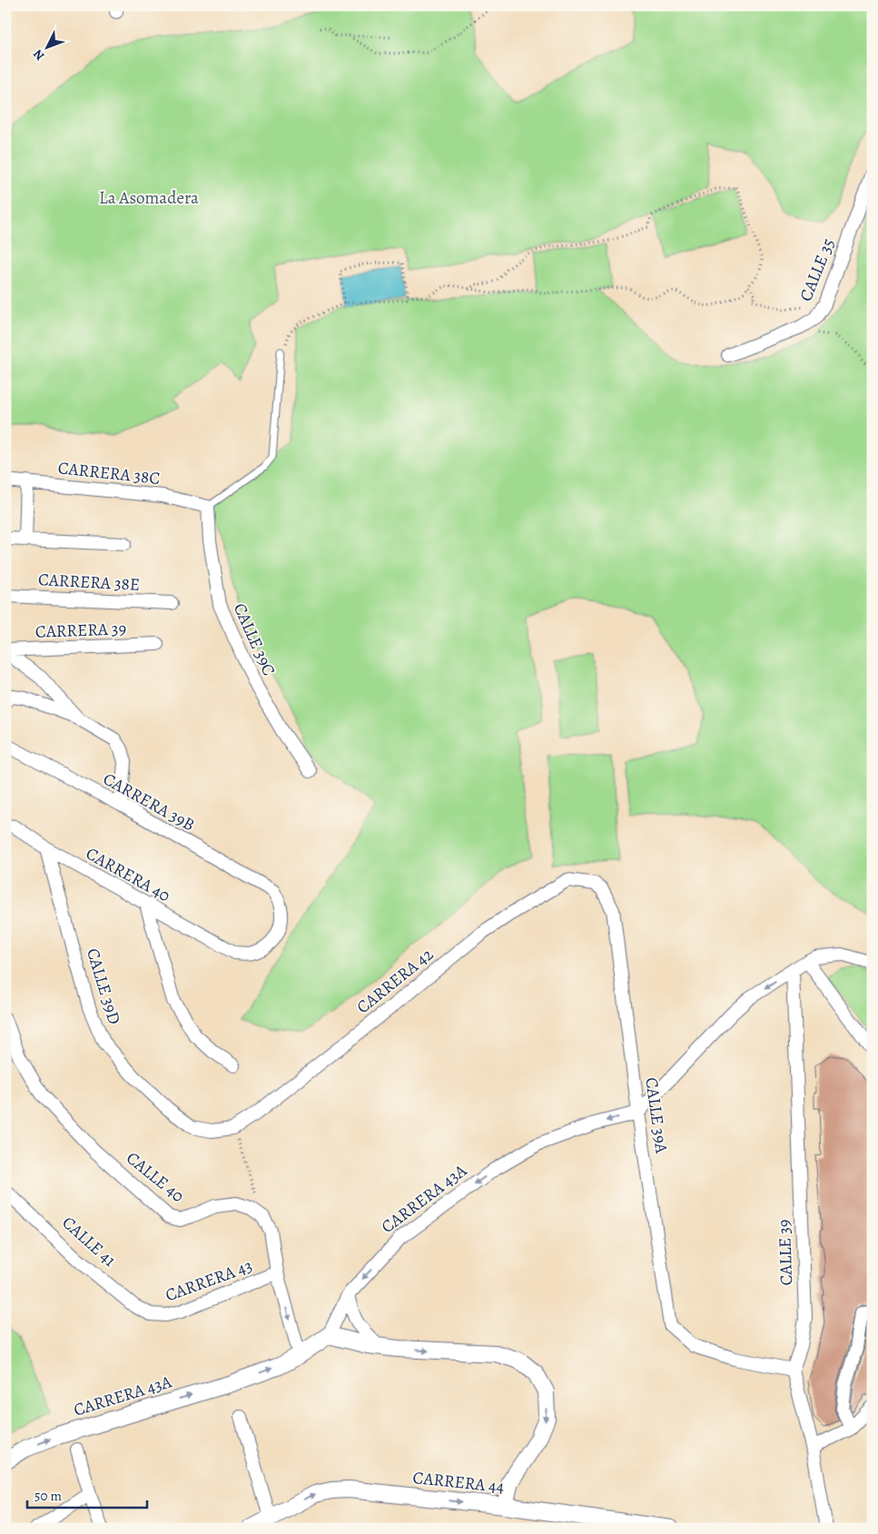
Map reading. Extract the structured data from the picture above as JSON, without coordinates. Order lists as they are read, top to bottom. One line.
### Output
{"streets":{"street":["CALLE 35","CARRERA 38C","CARRERA 38E","CARRERA 39","CALLE 39C","CARRERA 39B","CARRERA 40","CARRERA 42","CALLE 39D","CALLE 39A","CALLE 40","CARRERA 43A","CALLE 41","CALLE 39","CARRERA 43","CARRERA 44"]},"crossings":[["CARRERA 38C","CALLE 39C"],["CARRERA 39B","CARRERA 40"],["CARRERA 40","CALLE 39D"],["CARRERA 42","CALLE 39D"],["CARRERA 42","CALLE 39A"],["CALLE 39A","CARRERA 43A"],["CALLE 39A","CALLE 39"],["CALLE 41","CARRERA 43"]],"one_way":["CARRERA 44"],"parks":["La Asomadera"],"scale_bar":"50 m","north":"bottom left"}
